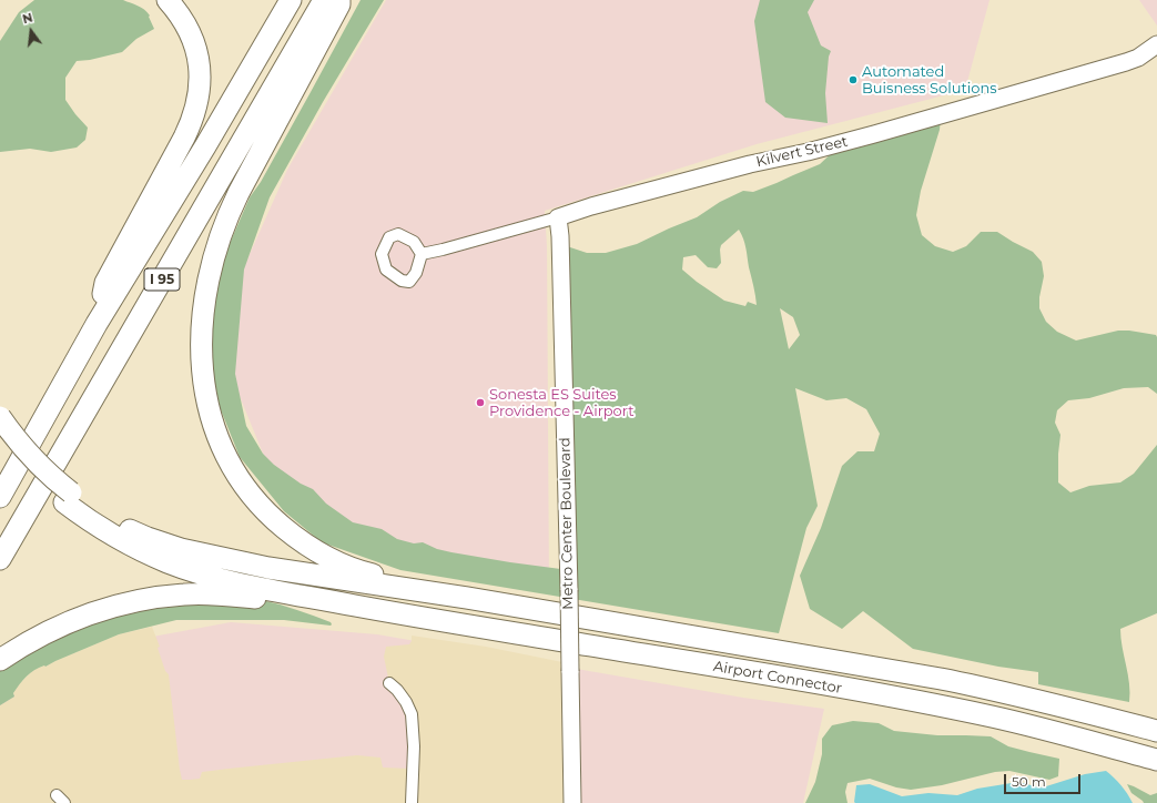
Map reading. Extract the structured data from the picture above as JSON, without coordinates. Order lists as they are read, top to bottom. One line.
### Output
{"streets":{"highway":["I 95","Airport Connector"],"street":["Kilvert Street","Metro Center Boulevard"]},"crossings":[["Kilvert Street","Metro Center Boulevard"]],"places":["Automated Buisness Solutions","Sonesta ES Suites Providence - Airport"],"scale_bar":"50 m","north":"top"}
